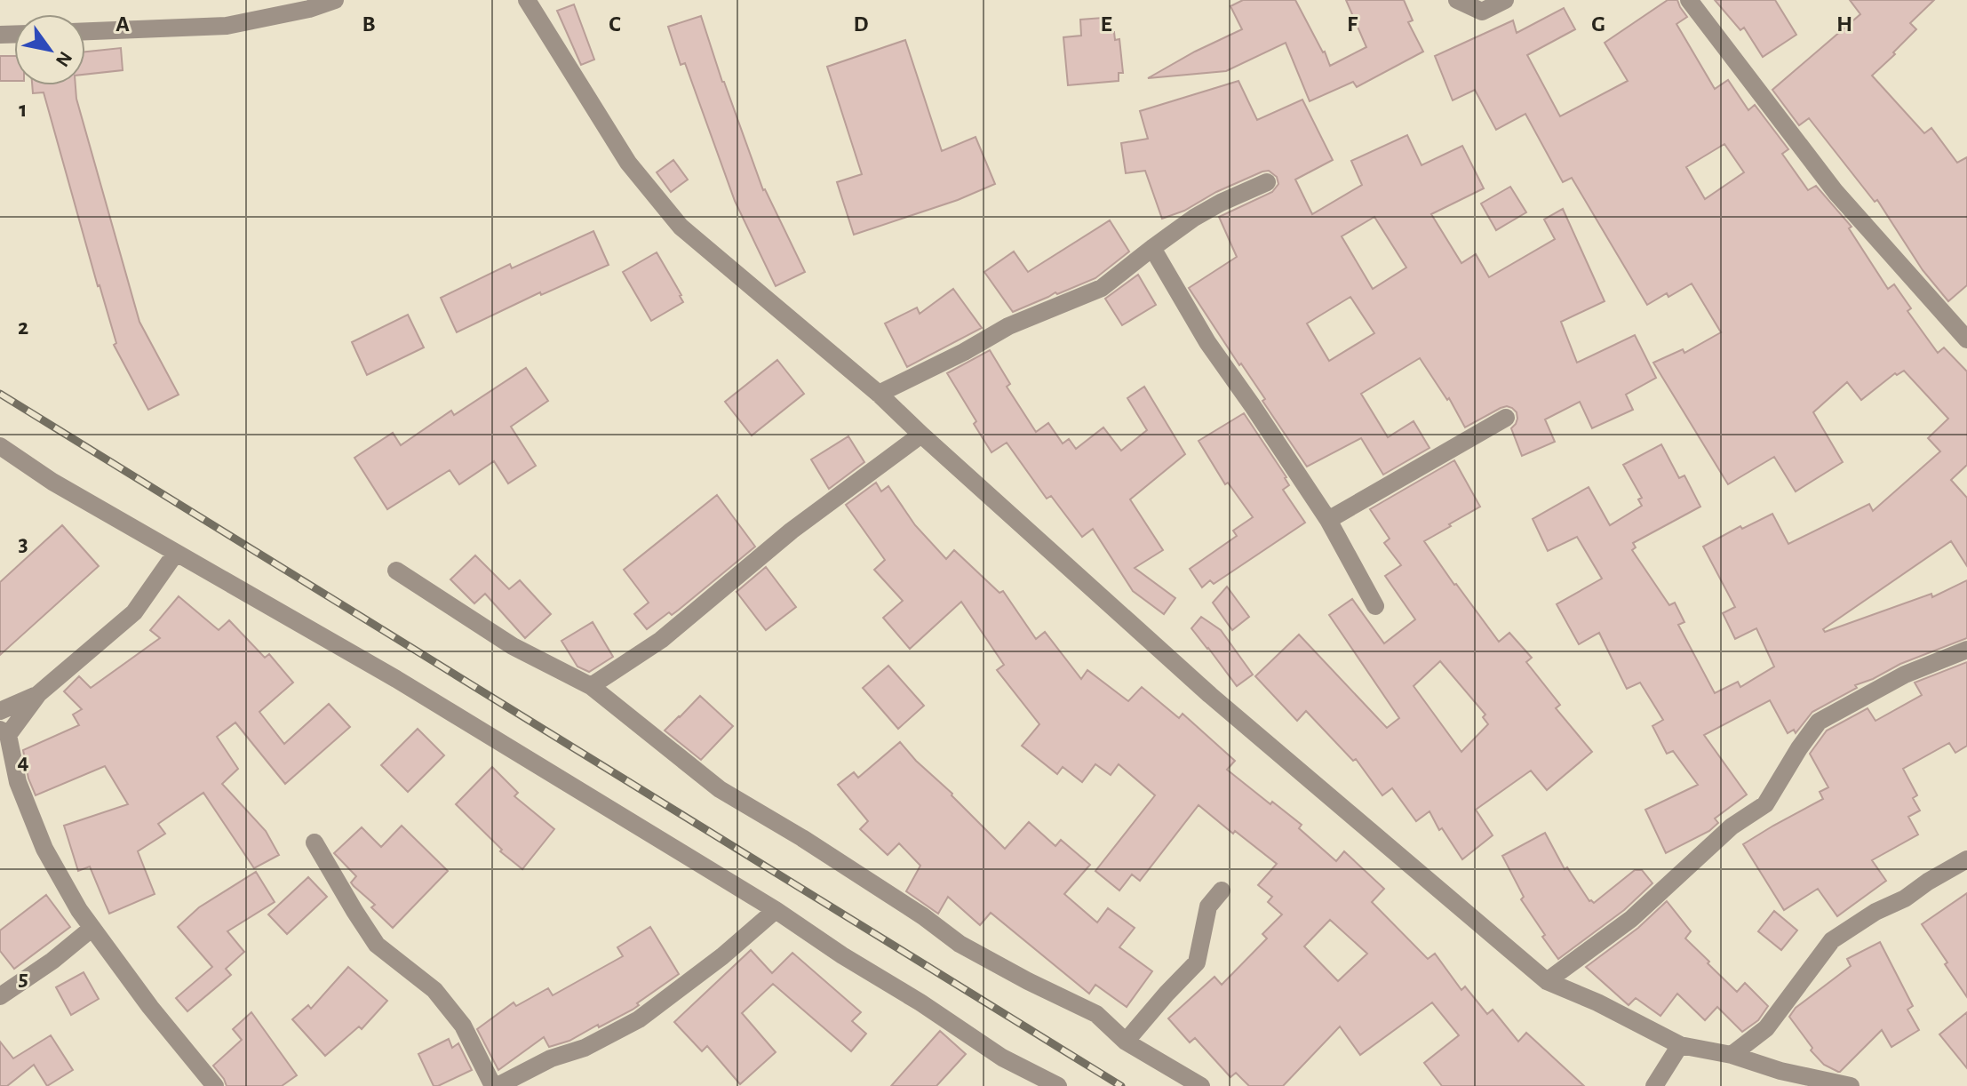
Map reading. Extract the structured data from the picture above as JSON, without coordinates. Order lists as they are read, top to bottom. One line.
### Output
{"north":"bottom right","grid":{"columns":["A","B","C","D","E","F","G","H"],"rows":["1","2","3","4","5"]}}
